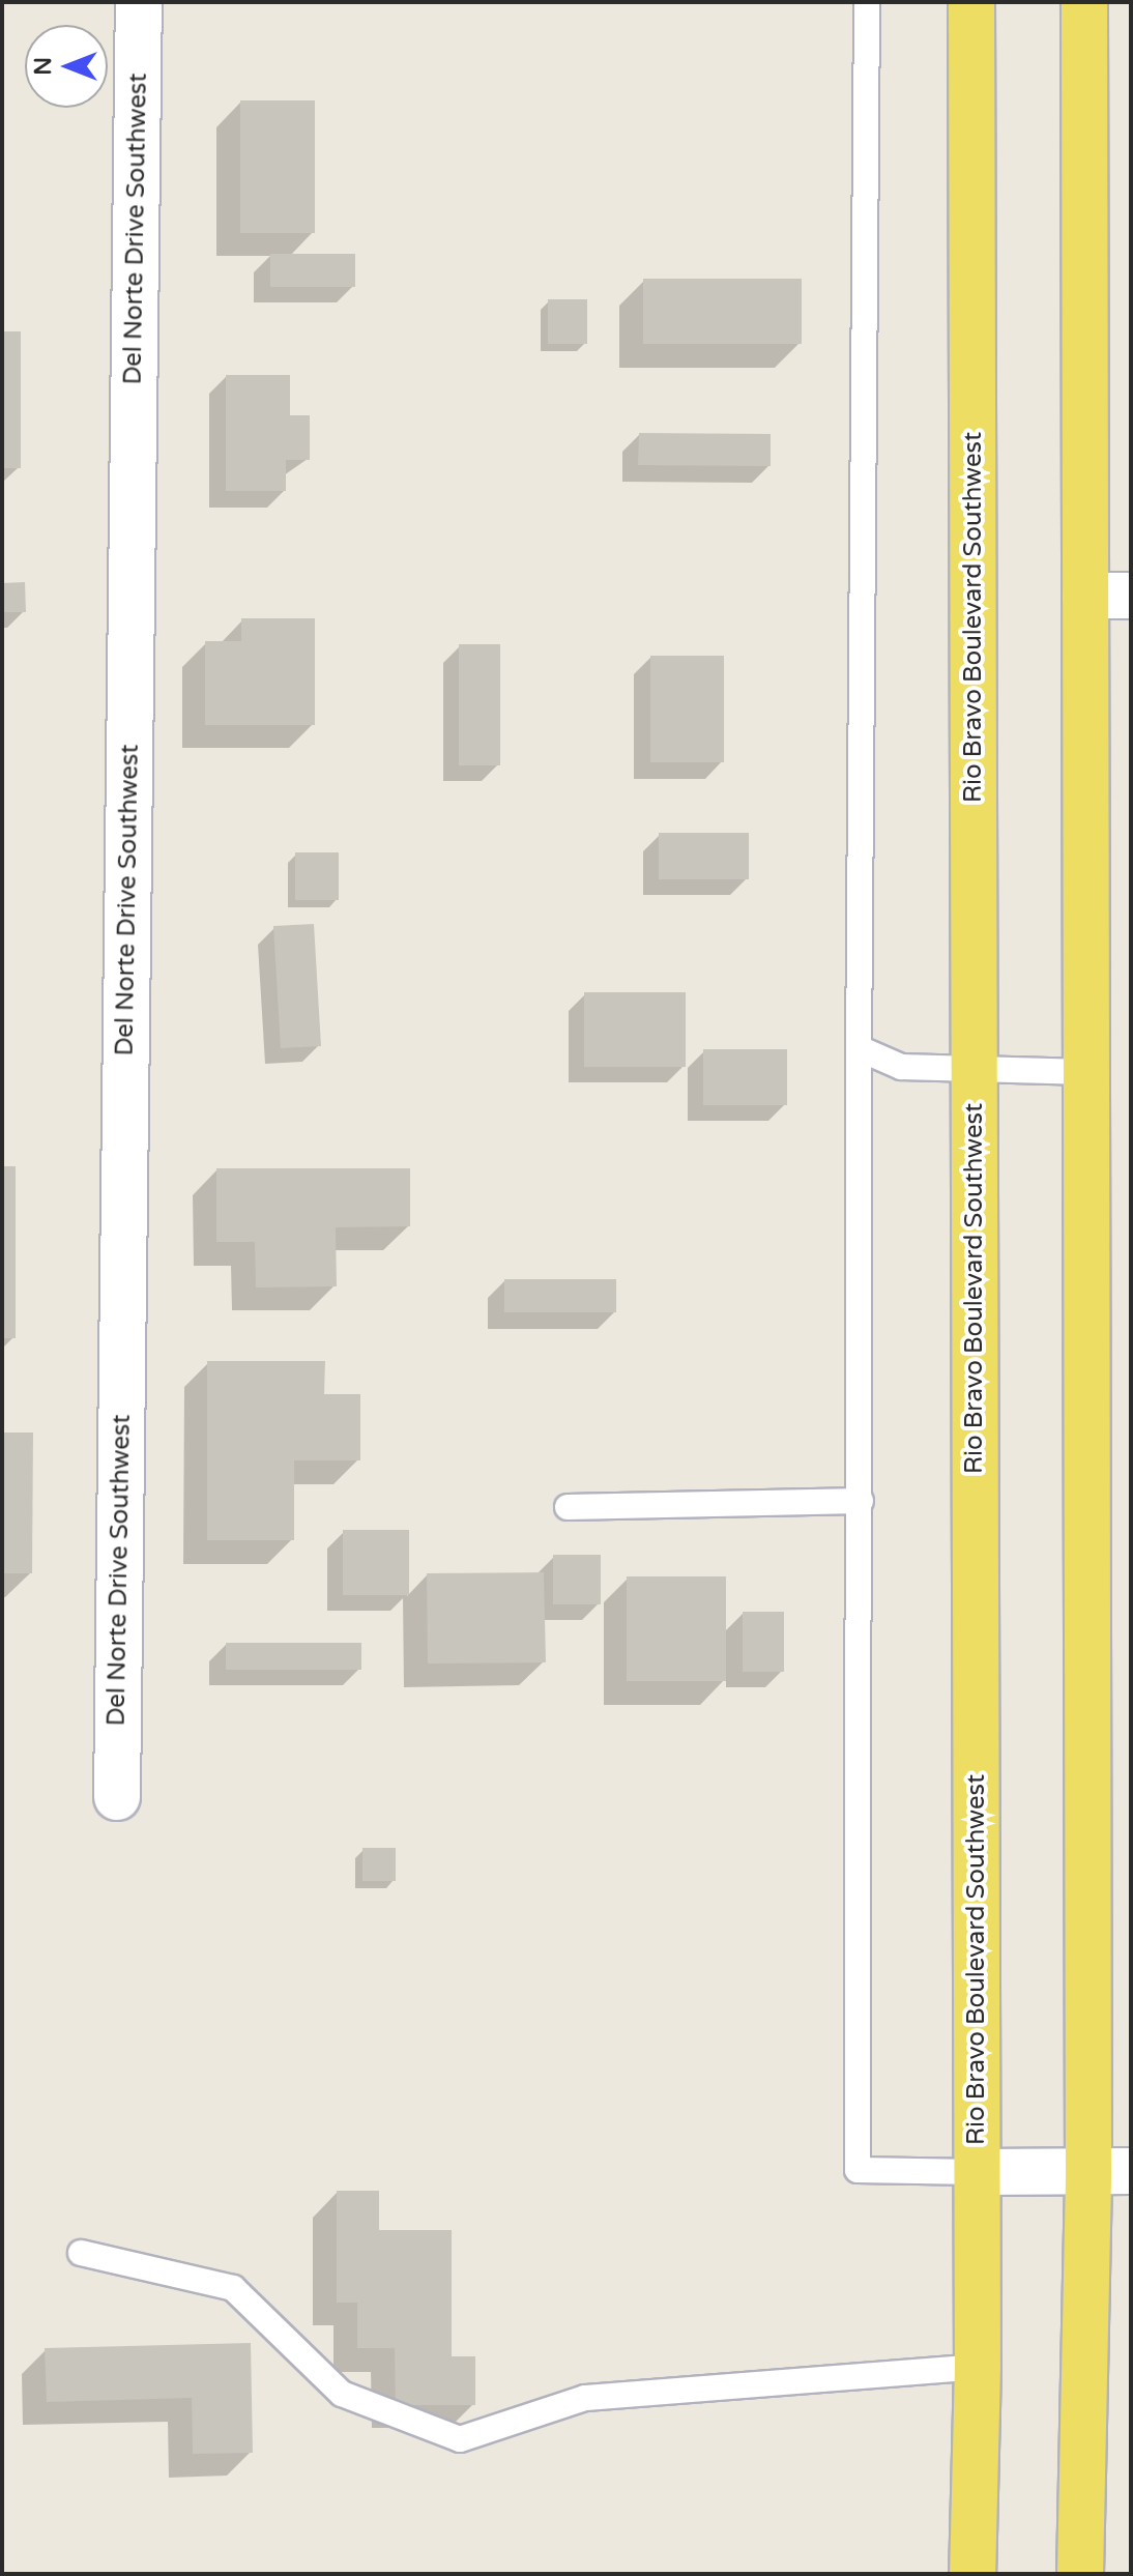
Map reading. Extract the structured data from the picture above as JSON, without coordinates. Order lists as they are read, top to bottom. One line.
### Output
{"streets":{"main road":["Rio Bravo Boulevard Southwest"],"street":["Del Norte Drive Southwest"]},"north":"left"}
